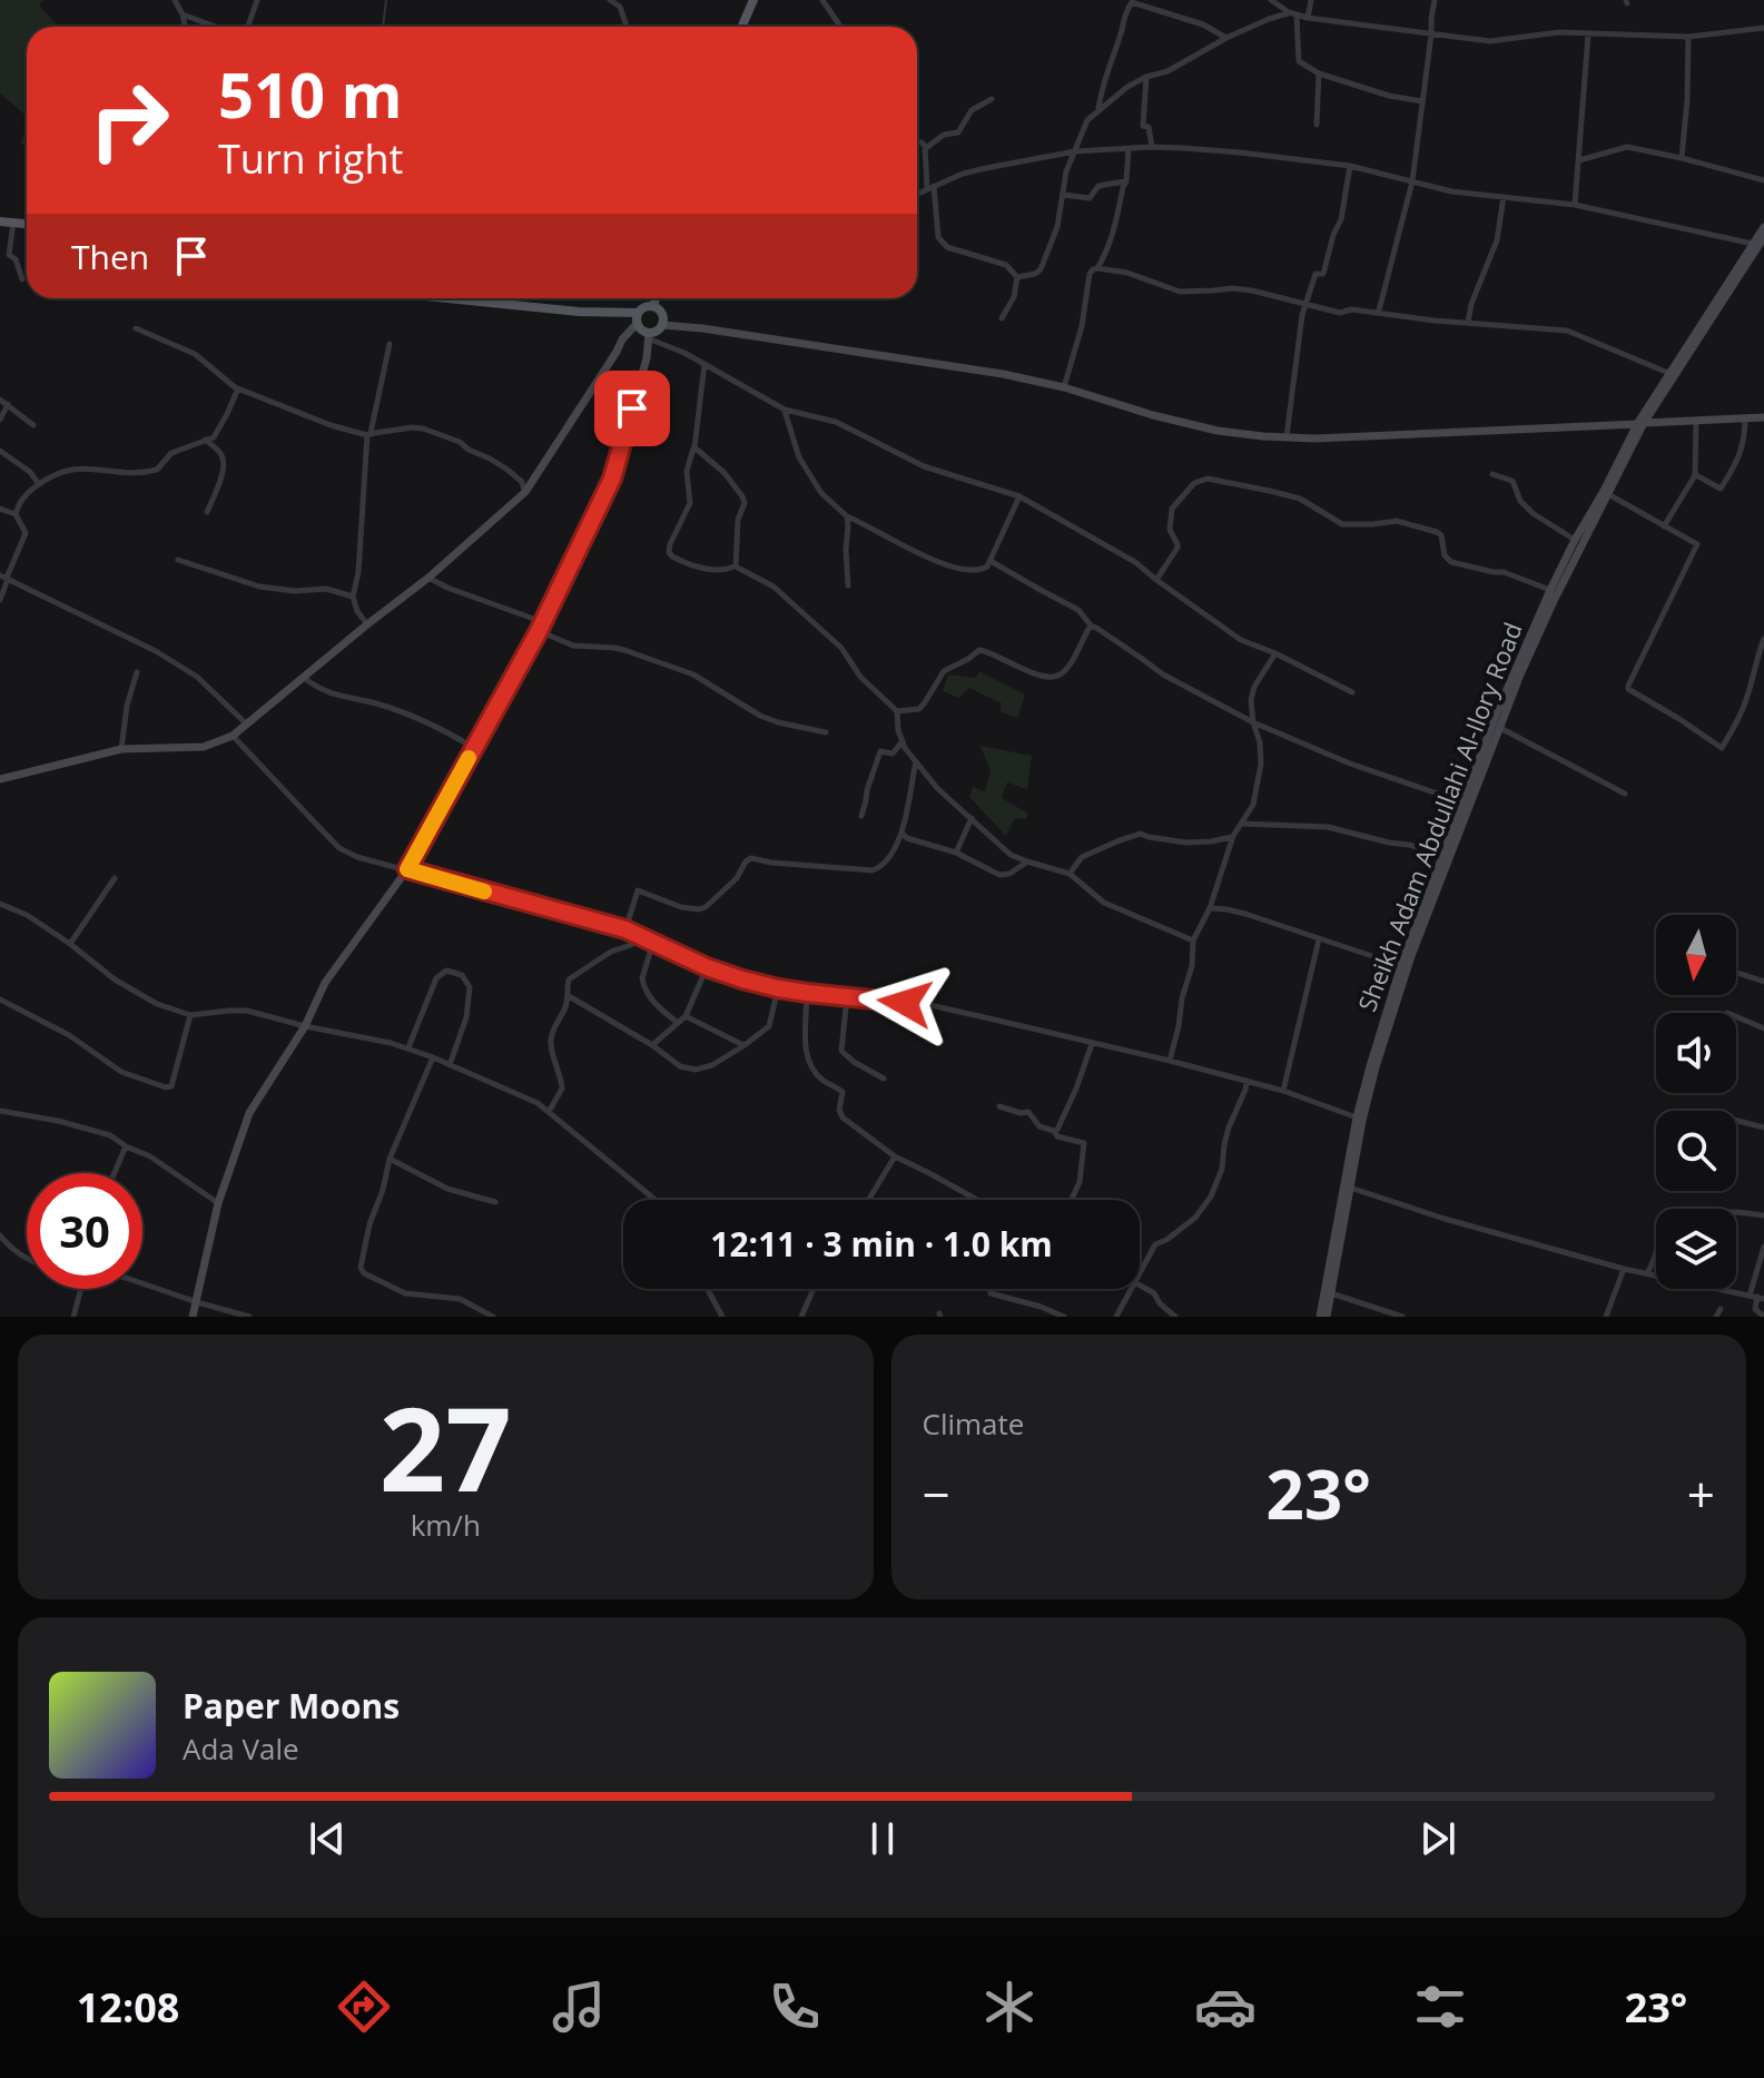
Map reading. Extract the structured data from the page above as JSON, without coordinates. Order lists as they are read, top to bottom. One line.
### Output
{"streets":{"street":["Sheikh Adam Abdullahi Al-Ilory Road"]},"north":"bottom","page":{"turn":["510 m","Turn right"],"then":"Then","limit":"30","trip":"12:11 · 3 min · 1.0 km","tile":[["27","km/h"],"Climate"],"heat":["−","23°","+"],"song":["Paper Moons","Ada Vale"],"tabs":["12:08","23°"]}}
